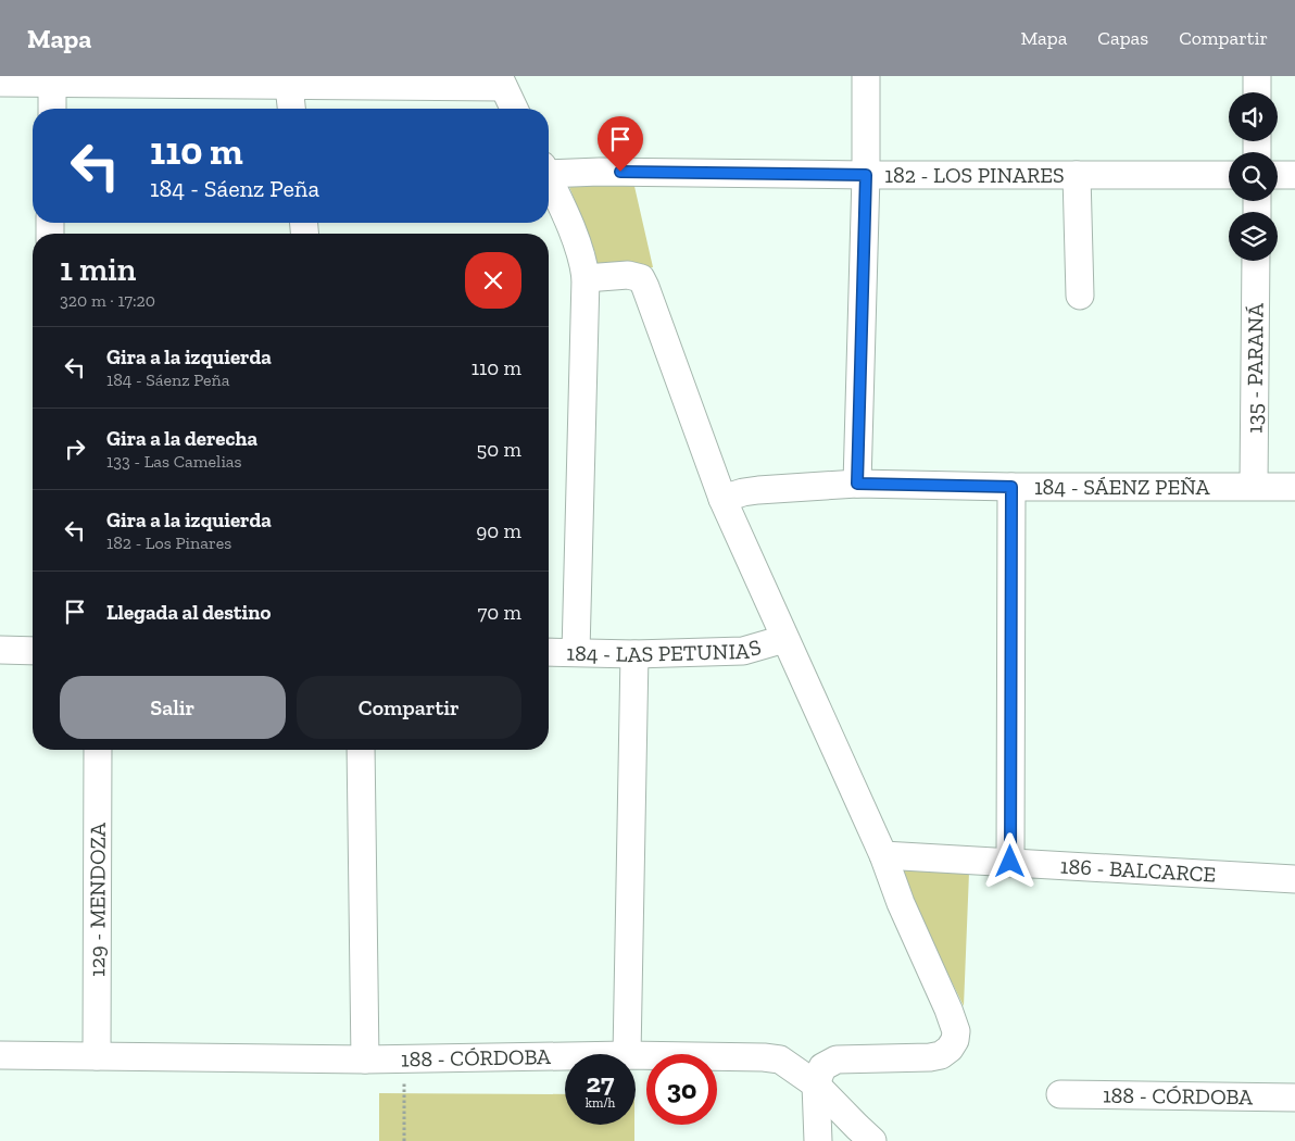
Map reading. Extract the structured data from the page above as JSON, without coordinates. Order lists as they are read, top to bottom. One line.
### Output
{"streets":{"street":["182 - LOS PINARES","135 - PARANÁ","184 - SÁENZ PEÑA","184 - LAS PETUNIAS","186 - BALCARCE","129 - MENDOZA","188 - CÓRDOBA"]},"crossings":[["135 - PARANÁ","184 - SÁENZ PEÑA"],["129 - MENDOZA","188 - CÓRDOBA"]],"page":{"header":"Mapa","nav":["Mapa","Capas","Compartir"],"turn":["110 m","184 - Sáenz Peña"],"heading":["1 min","320 m · 17:20"],"list":[{"name":"Gira a la izquierda","note":"184 - Sáenz Peña","value":"110 m"},{"name":"Gira a la derecha","note":"133 - Las Camelias","value":"50 m"},{"name":"Gira a la izquierda","note":"182 - Los Pinares","value":"90 m"},{"name":"Llegada al destino","value":"70 m"}],"buttons":["Salir","Compartir"],"speed":"27 km/h","limit":"30"}}
